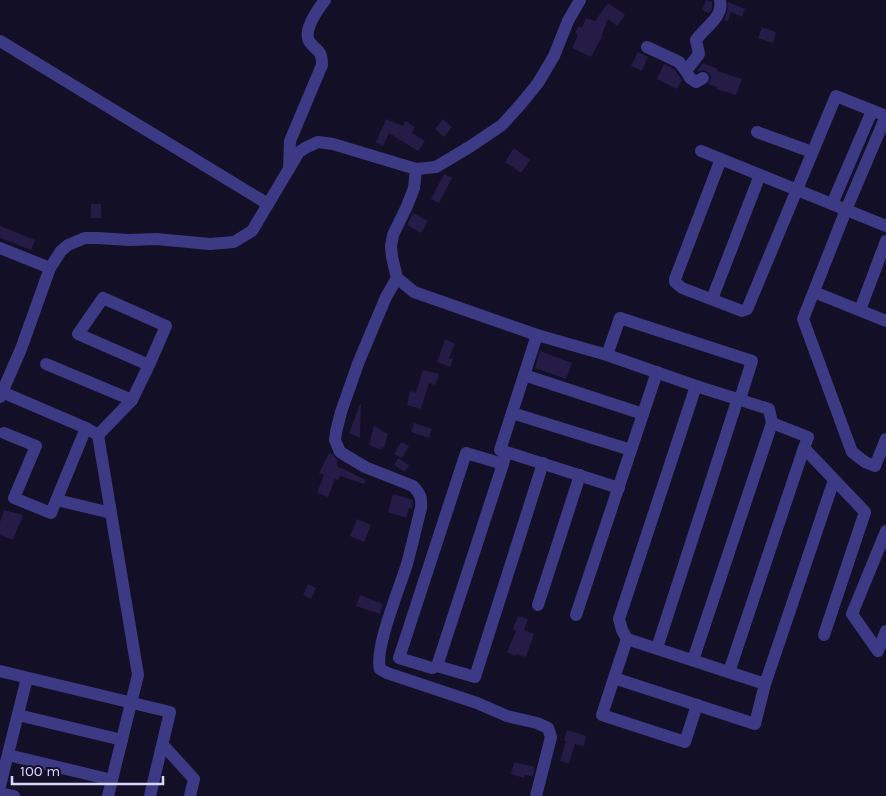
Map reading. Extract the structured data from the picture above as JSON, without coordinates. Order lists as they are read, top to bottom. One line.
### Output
{"scale_bar":"100 m"}
